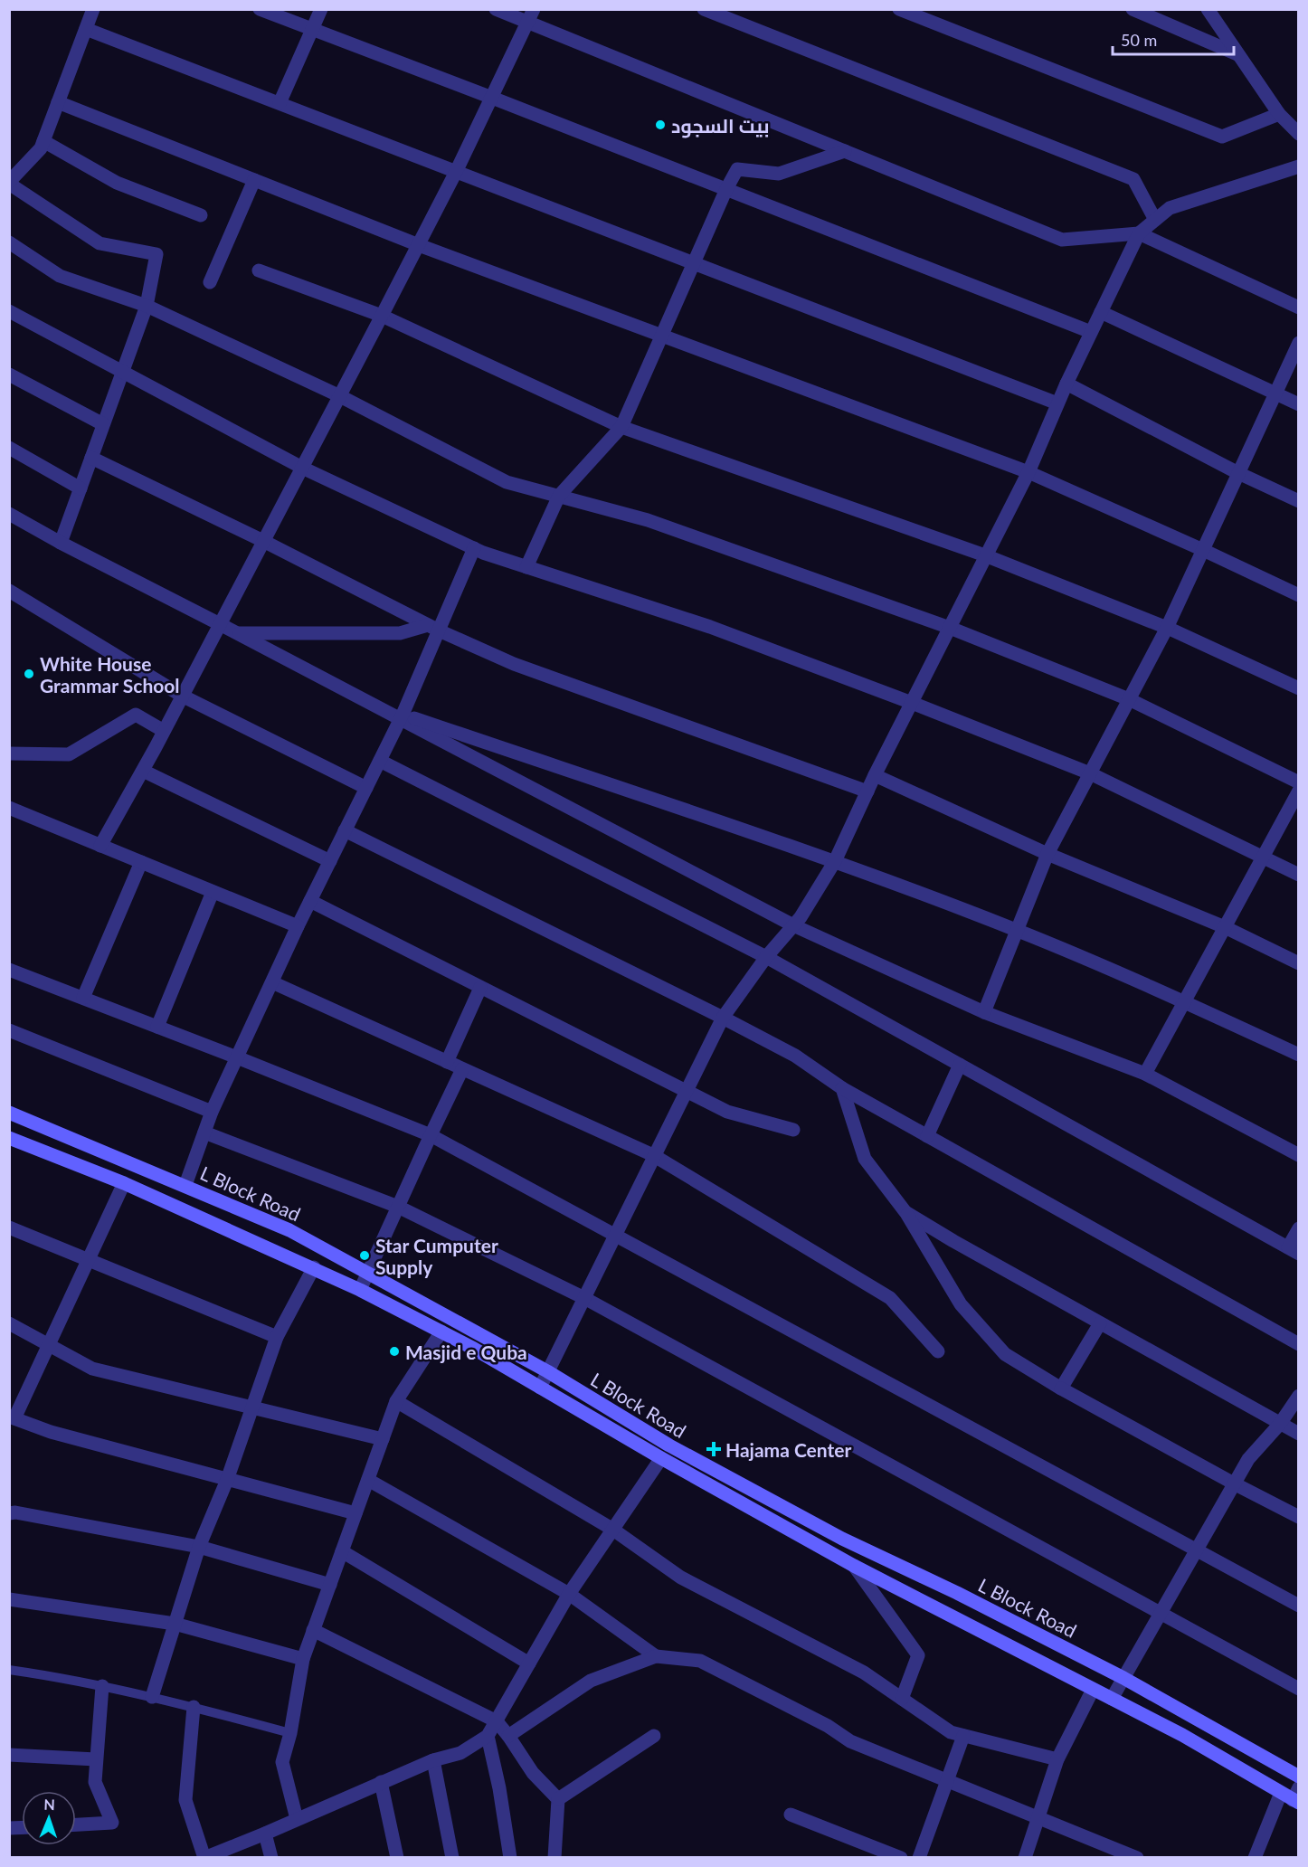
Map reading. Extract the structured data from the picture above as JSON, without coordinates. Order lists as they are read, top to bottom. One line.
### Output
{"streets":{"main road":["L Block Road"]},"places":{"other":["بیت السجود","White House Grammar School","Star Cumputer Supply","Masjid e Quba"],"health":["Hajama Center"]},"scale_bar":"50 m","north":"top"}
